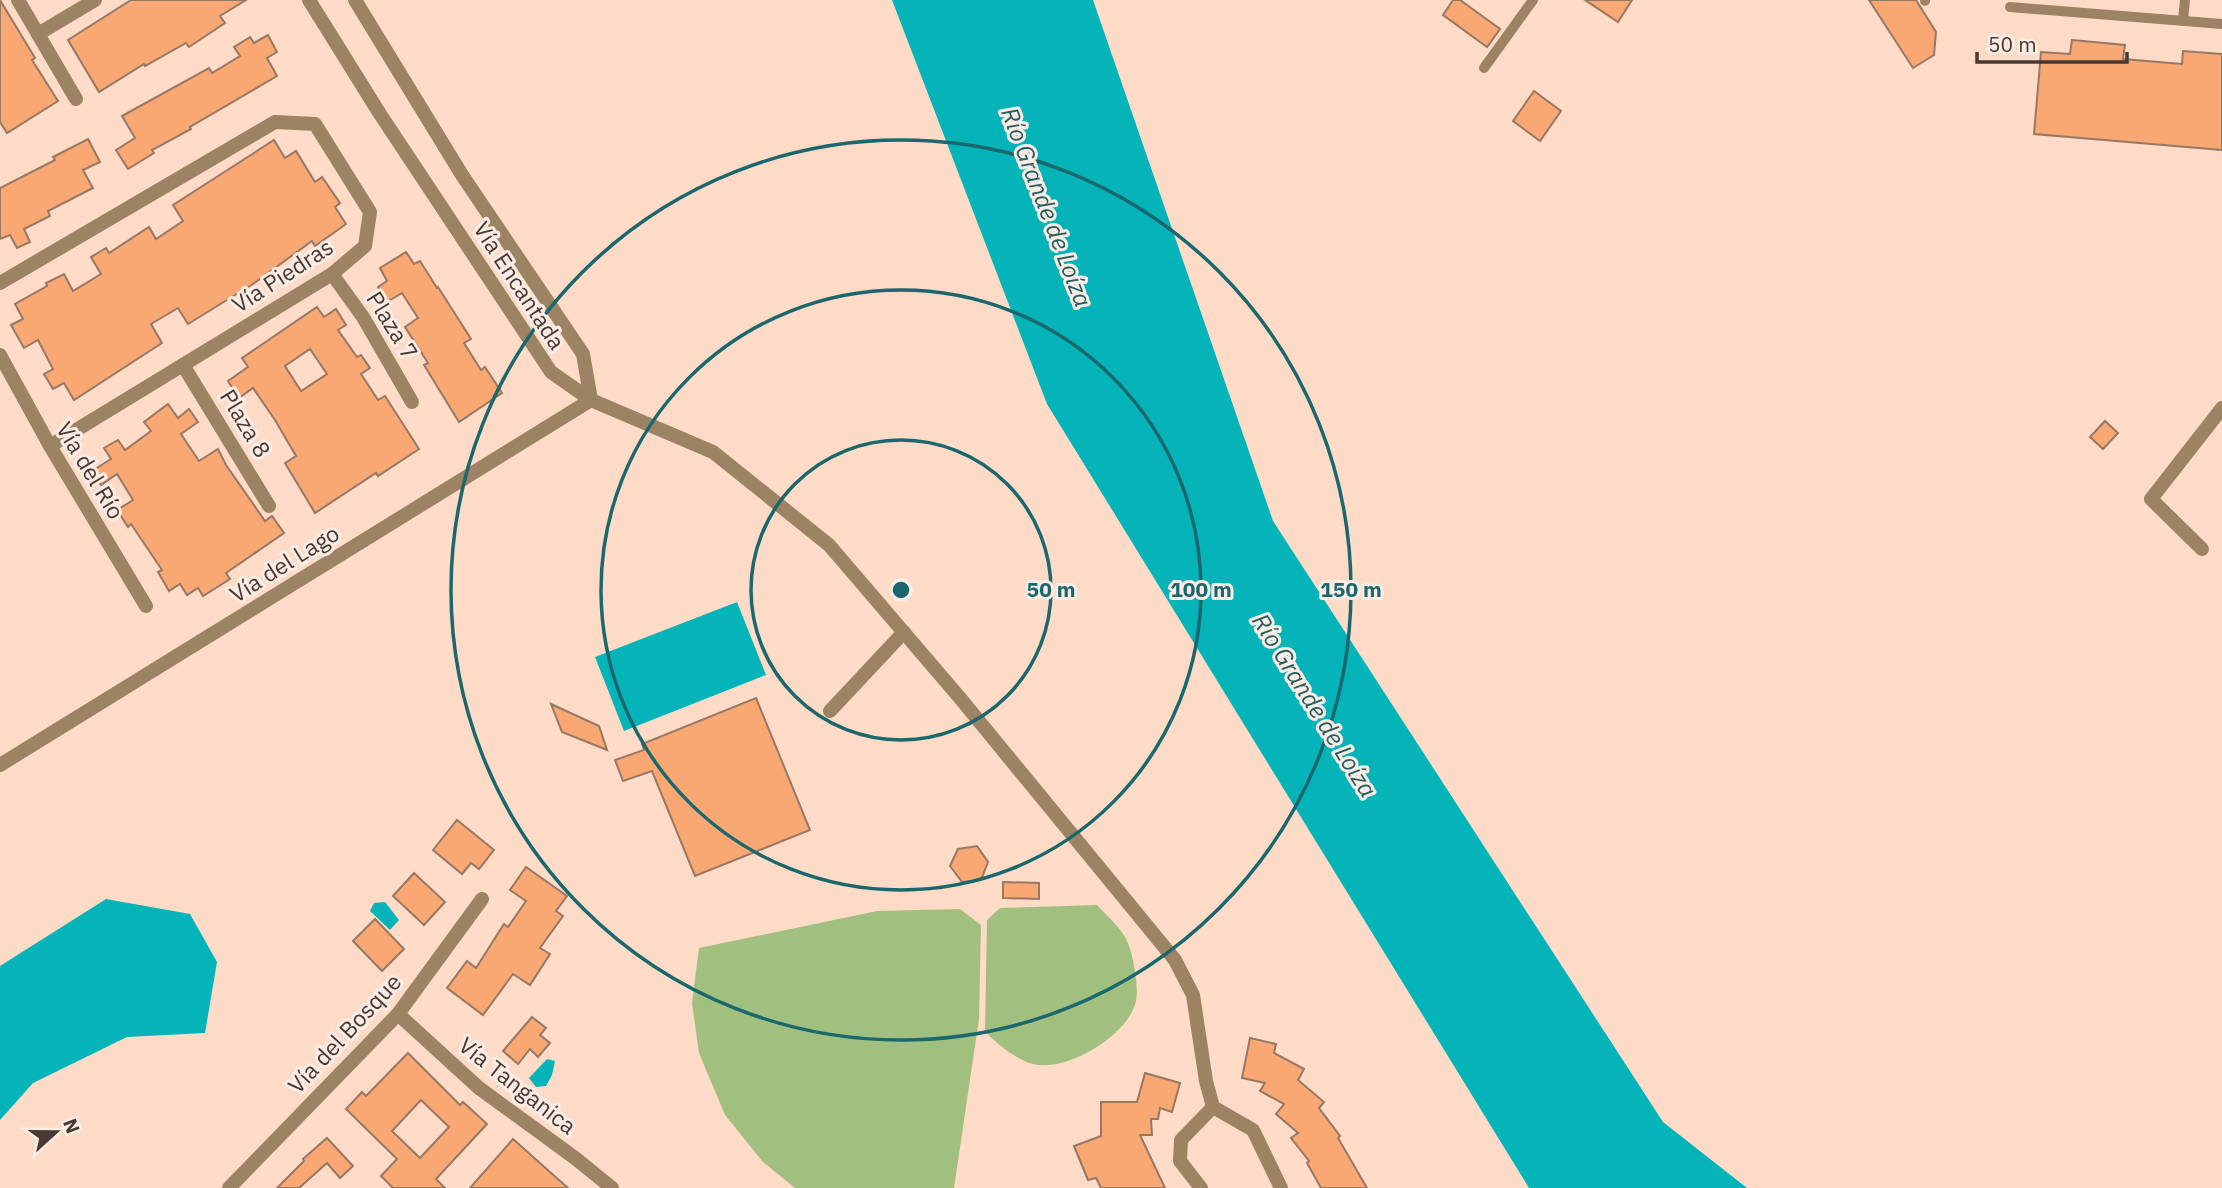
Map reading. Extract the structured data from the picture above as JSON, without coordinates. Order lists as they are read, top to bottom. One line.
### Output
{"streets":{"street":["Vía Piedras","Vía Encantada","Plaza 7","Plaza 8","Vía del Río","Vía del Lago","Vía del Bosque","Vía Tanganica"]},"crossings":[["Vía Piedras","Plaza 7"],["Vía Piedras","Plaza 8"],["Vía Piedras","Vía del Río"],["Vía Encantada","Vía del Lago"],["Vía del Bosque","Vía Tanganica"]],"water":["Río Grande de Loíza"],"scale_bar":"50 m","north":"right","rings":["50 m","100 m","150 m"]}
